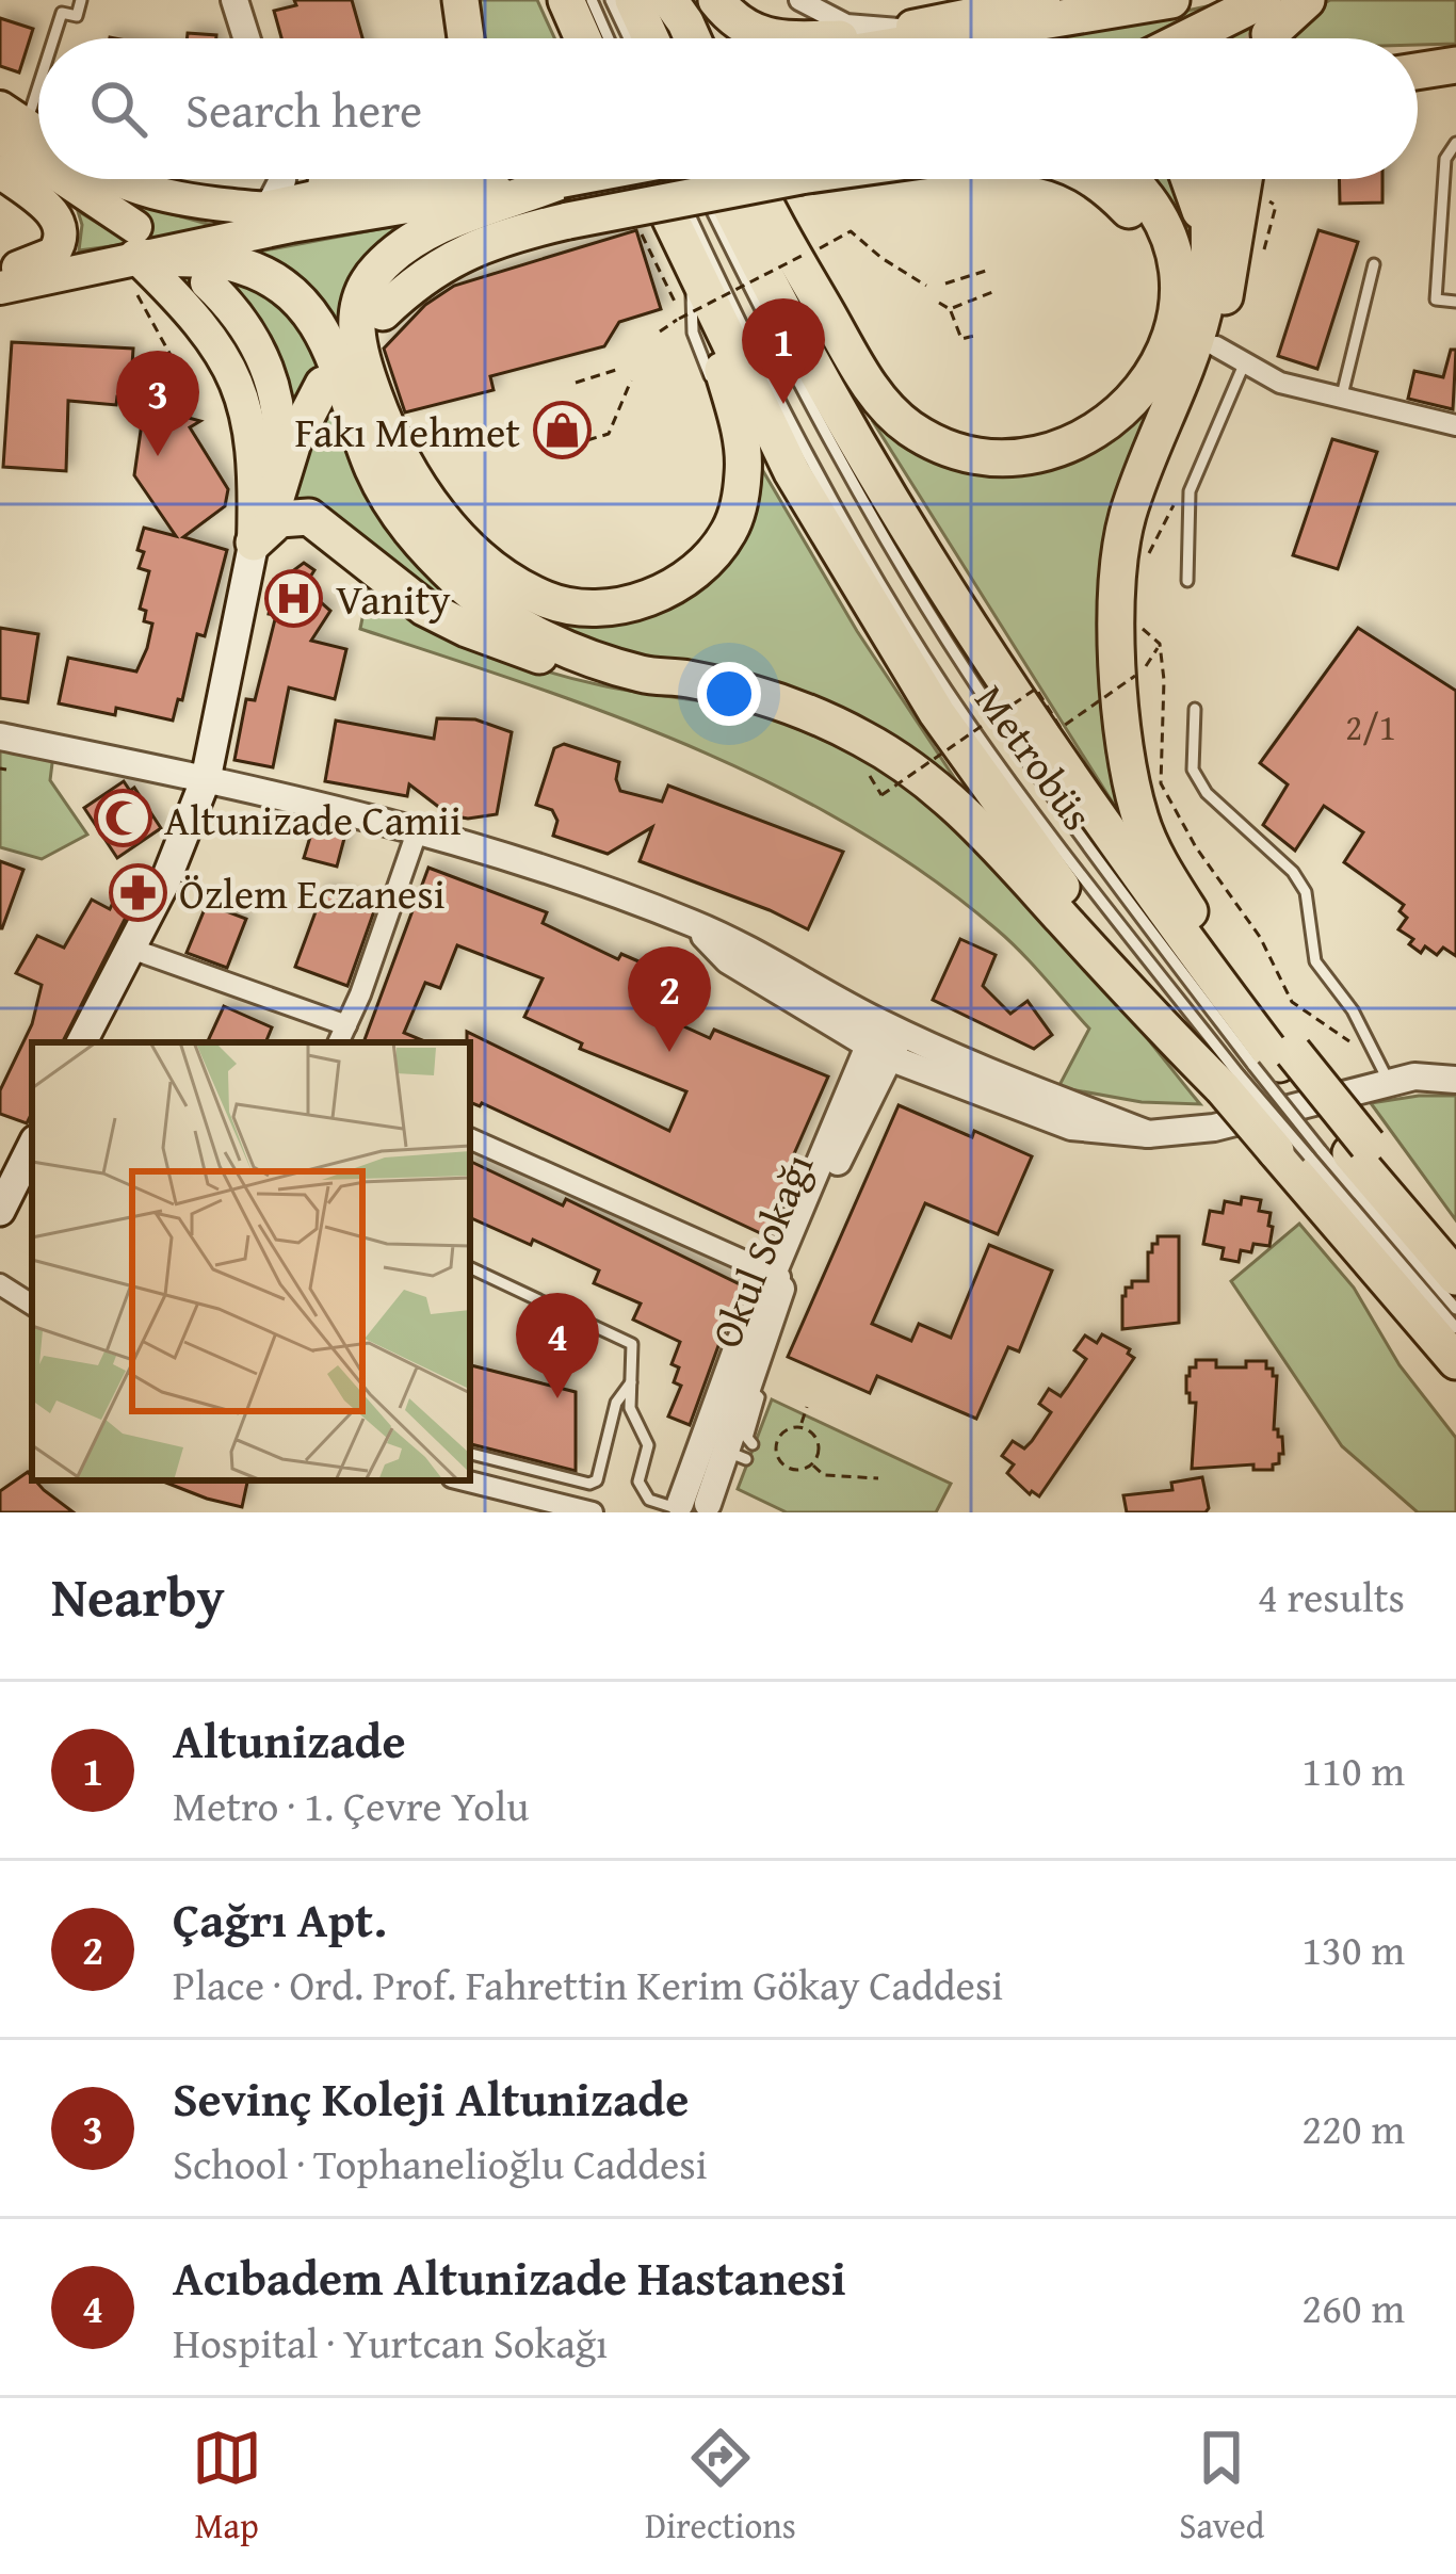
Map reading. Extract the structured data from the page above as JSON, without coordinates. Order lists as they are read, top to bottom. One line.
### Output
{"streets":{"street":["Okul Sokağı"],"lane":["Metrobüs"]},"places":{"shop":["Fakı Mehmet"],"hospital":["Vanity"],"mosque":["Altunizade Camii"],"pharmacy":["Özlem Eczanesi"]},"house_numbers":["2/1"],"page":{"search":"Search here","pins":["1","3","2","4"],"heading":["Nearby","4 results"],"list":[{"mark":"1","name":"Altunizade","note":"Metro · 1. Çevre Yolu","value":"110 m"},{"mark":"2","name":"Çağrı Apt.","note":"Place · Ord. Prof. Fahrettin Kerim Gökay Caddesi","value":"130 m"},{"mark":"3","name":"Sevinç Koleji Altunizade","note":"School · Tophanelioğlu Caddesi","value":"220 m"},{"mark":"4","name":"Acıbadem Altunizade Hastanesi","note":"Hospital · Yurtcan Sokağı","value":"260 m"}],"nav":["Map","Directions","Saved"]}}
